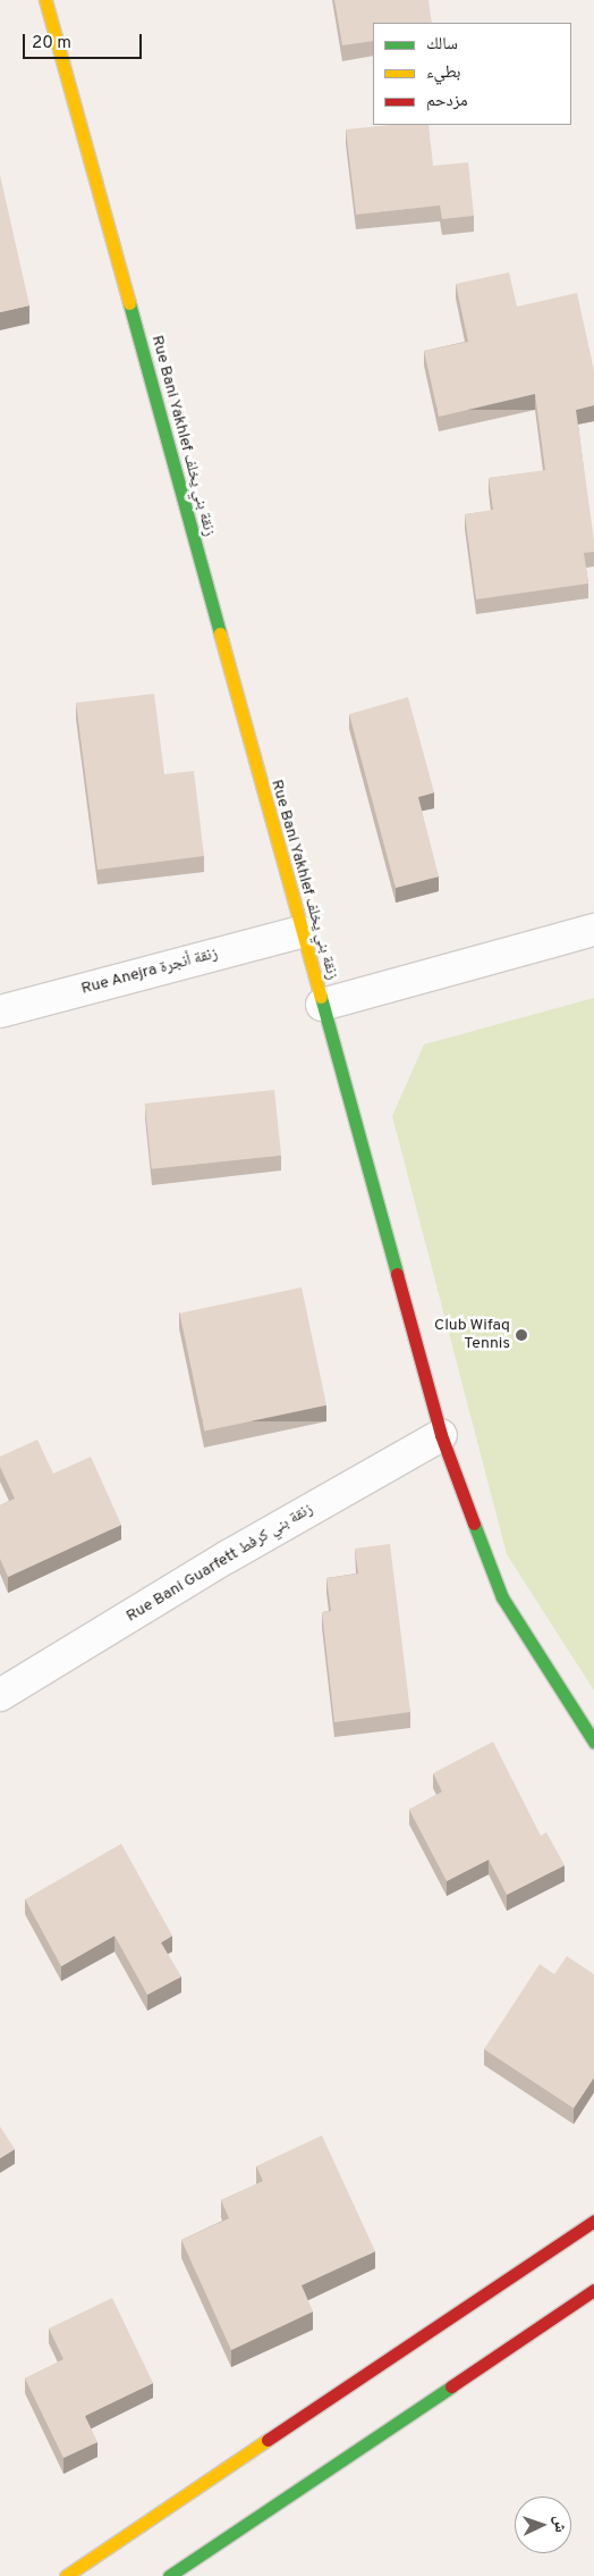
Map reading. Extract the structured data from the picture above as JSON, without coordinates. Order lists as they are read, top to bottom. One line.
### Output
{"streets":{"street":["Rue Bani Yakhlef زنقة بني يخلف","Rue Anejra زنقة أنجرة","Rue Bani Guarfett زنقة بني كرفط"]},"crossings":[["Rue Bani Yakhlef زنقة بني يخلف","Rue Anejra زنقة أنجرة"],["Rue Bani Yakhlef زنقة بني يخلف","Rue Bani Guarfett زنقة بني كرفط"]],"places":["Club Wifaq Tennis"],"legend":["سالك","بطيء","مزدحم"],"scale_bar":"20 m","north":"right"}
